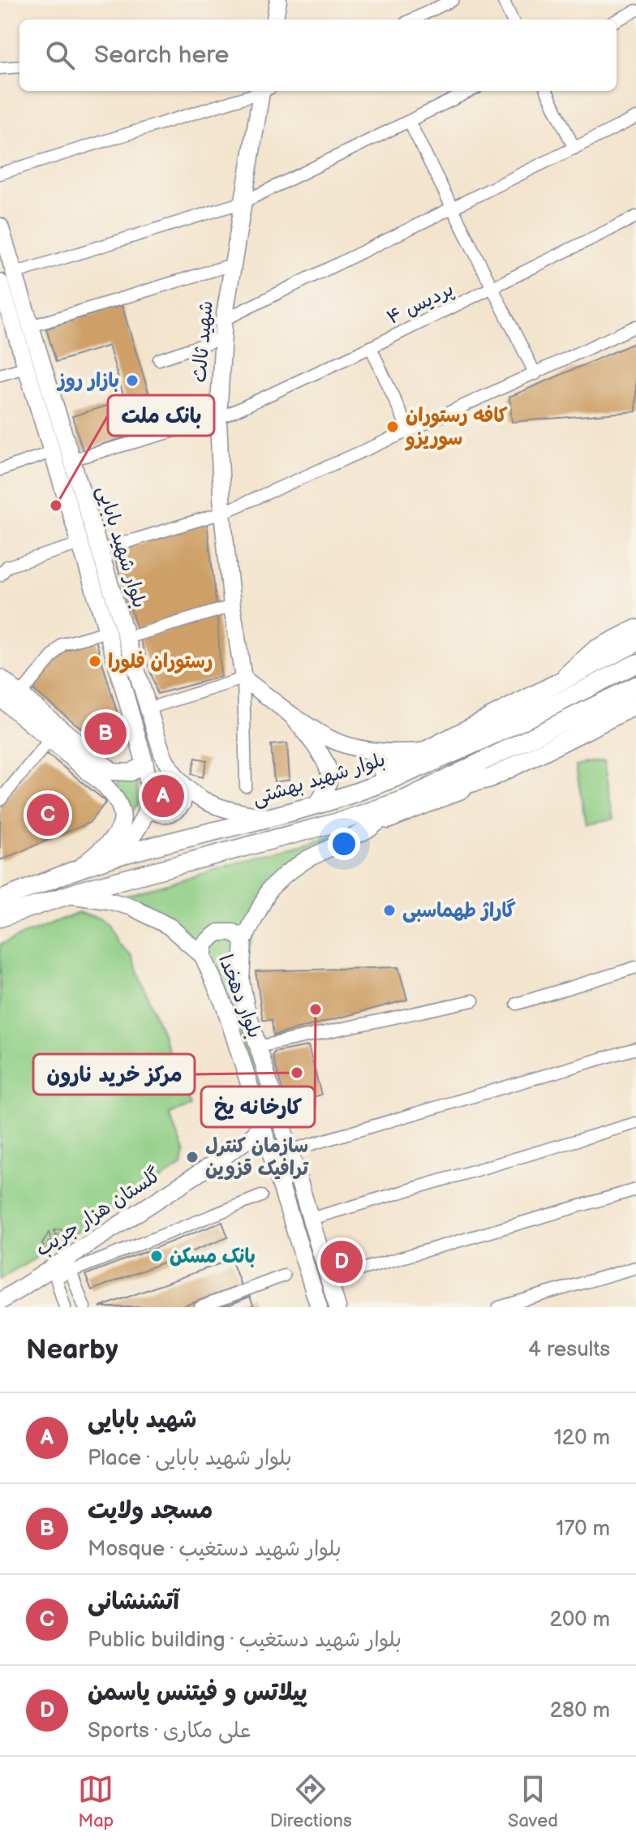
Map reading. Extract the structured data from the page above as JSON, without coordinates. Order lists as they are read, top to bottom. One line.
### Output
{"streets":{"main road":["شهید ثالث","بلوار شهید بابایی","بلوار شهید بهشتی","بلوار دهخدا","گلستان هزار جریب"],"street":["پردیس ۴"]},"crossings":[["پردیس ۴","شهید ثالث"],["پردیس ۴","بلوار شهید بابایی"],["بلوار شهید بابایی","بلوار شهید بهشتی"]],"places":["بازار روز","کافه رستوران سوریزو","بانک ملت","رستوران فلورا","گاراژ طهماسبی","کارخانه یخ","مرکز خرید نارون","سازمان کنترل ترافیک قزوین","بانک مسکن"],"page":{"search":"Search here","pins":["B","A","C","D"],"heading":["Nearby","4 results"],"list":[{"mark":"A","name":"شهید بابایی","note":"Place · بلوار شهید بابایی","value":"120 m"},{"mark":"B","name":"مسجد ولایت","note":"Mosque · بلوار شهید دستغیب","value":"170 m"},{"mark":"C","name":"آتشنشانی","note":"Public building · بلوار شهید دستغیب","value":"200 m"},{"mark":"D","name":"پیلاتس و فیتنس یاسمن","note":"Sports · علی مکاری","value":"280 m"}],"nav":["Map","Directions","Saved"]}}
